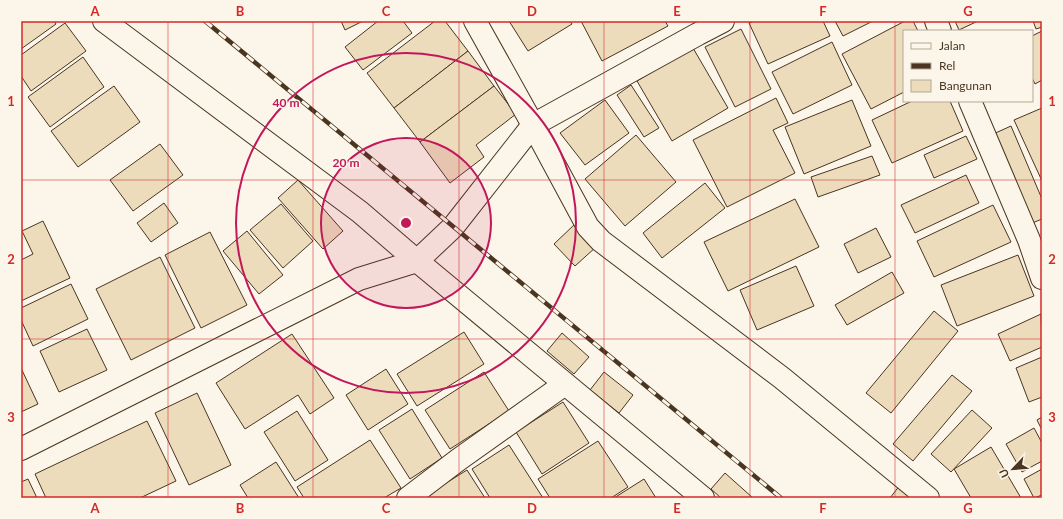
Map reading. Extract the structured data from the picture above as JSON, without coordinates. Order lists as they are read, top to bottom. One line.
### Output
{"legend":["Jalan","Rel","Bangunan"],"north":"bottom left","grid":{"columns":["A","B","C","D","E","F","G"],"rows":["1","2","3"]},"rings":["40 m","20 m"]}
